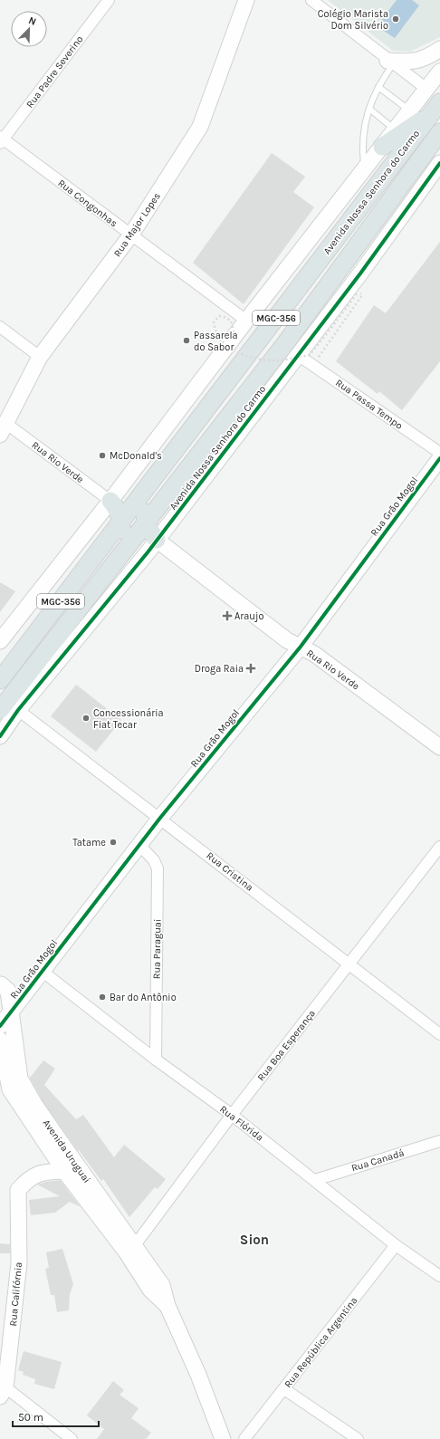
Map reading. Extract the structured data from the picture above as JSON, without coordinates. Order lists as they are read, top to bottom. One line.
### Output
{"streets":{"main road":["Avenida Nossa Senhora do Carmo","MGC-356"],"street":["Rua Padre Severino","Rua Congonhas","Rua Major Lopes","Rua Passa Tempo","Rua Rio Verde","Rua Grão Mogol","Rua Cristina","Rua Paraguai","Rua Boa Esperança","Rua Flórida","Avenida Uruguai","Rua Canadá","Rua Califórnia","Rua República Argentina"]},"crossings":[["Rua Padre Severino","Rua Congonhas"],["Avenida Nossa Senhora do Carmo","Rua Congonhas"],["Avenida Nossa Senhora do Carmo","Rua Passa Tempo"],["Avenida Nossa Senhora do Carmo","Rua Rio Verde"],["Avenida Nossa Senhora do Carmo","Rua Cristina"],["Rua Congonhas","Rua Major Lopes"],["Rua Major Lopes","Rua Rio Verde"],["Rua Rio Verde","Rua Grão Mogol"],["Rua Grão Mogol","Rua Cristina"],["Rua Grão Mogol","Rua Paraguai"],["Rua Grão Mogol","Rua Flórida"],["Rua Grão Mogol","Avenida Uruguai"],["Rua Cristina","Rua Boa Esperança"],["Rua Paraguai","Rua Flórida"],["Rua Boa Esperança","Rua Flórida"],["Rua Boa Esperança","Avenida Uruguai"],["Rua Flórida","Rua Canadá"],["Rua Flórida","Rua República Argentina"]],"districts":["Sion"],"places":{"other":["Colégio Marista Dom Silvério","Passarela do Sabor","McDonald's","Concessionária Fiat Tecar","Tatame","Bar do Antônio"],"health":["Araujo","Droga Raia"]},"scale_bar":"50 m","north":"top right"}
